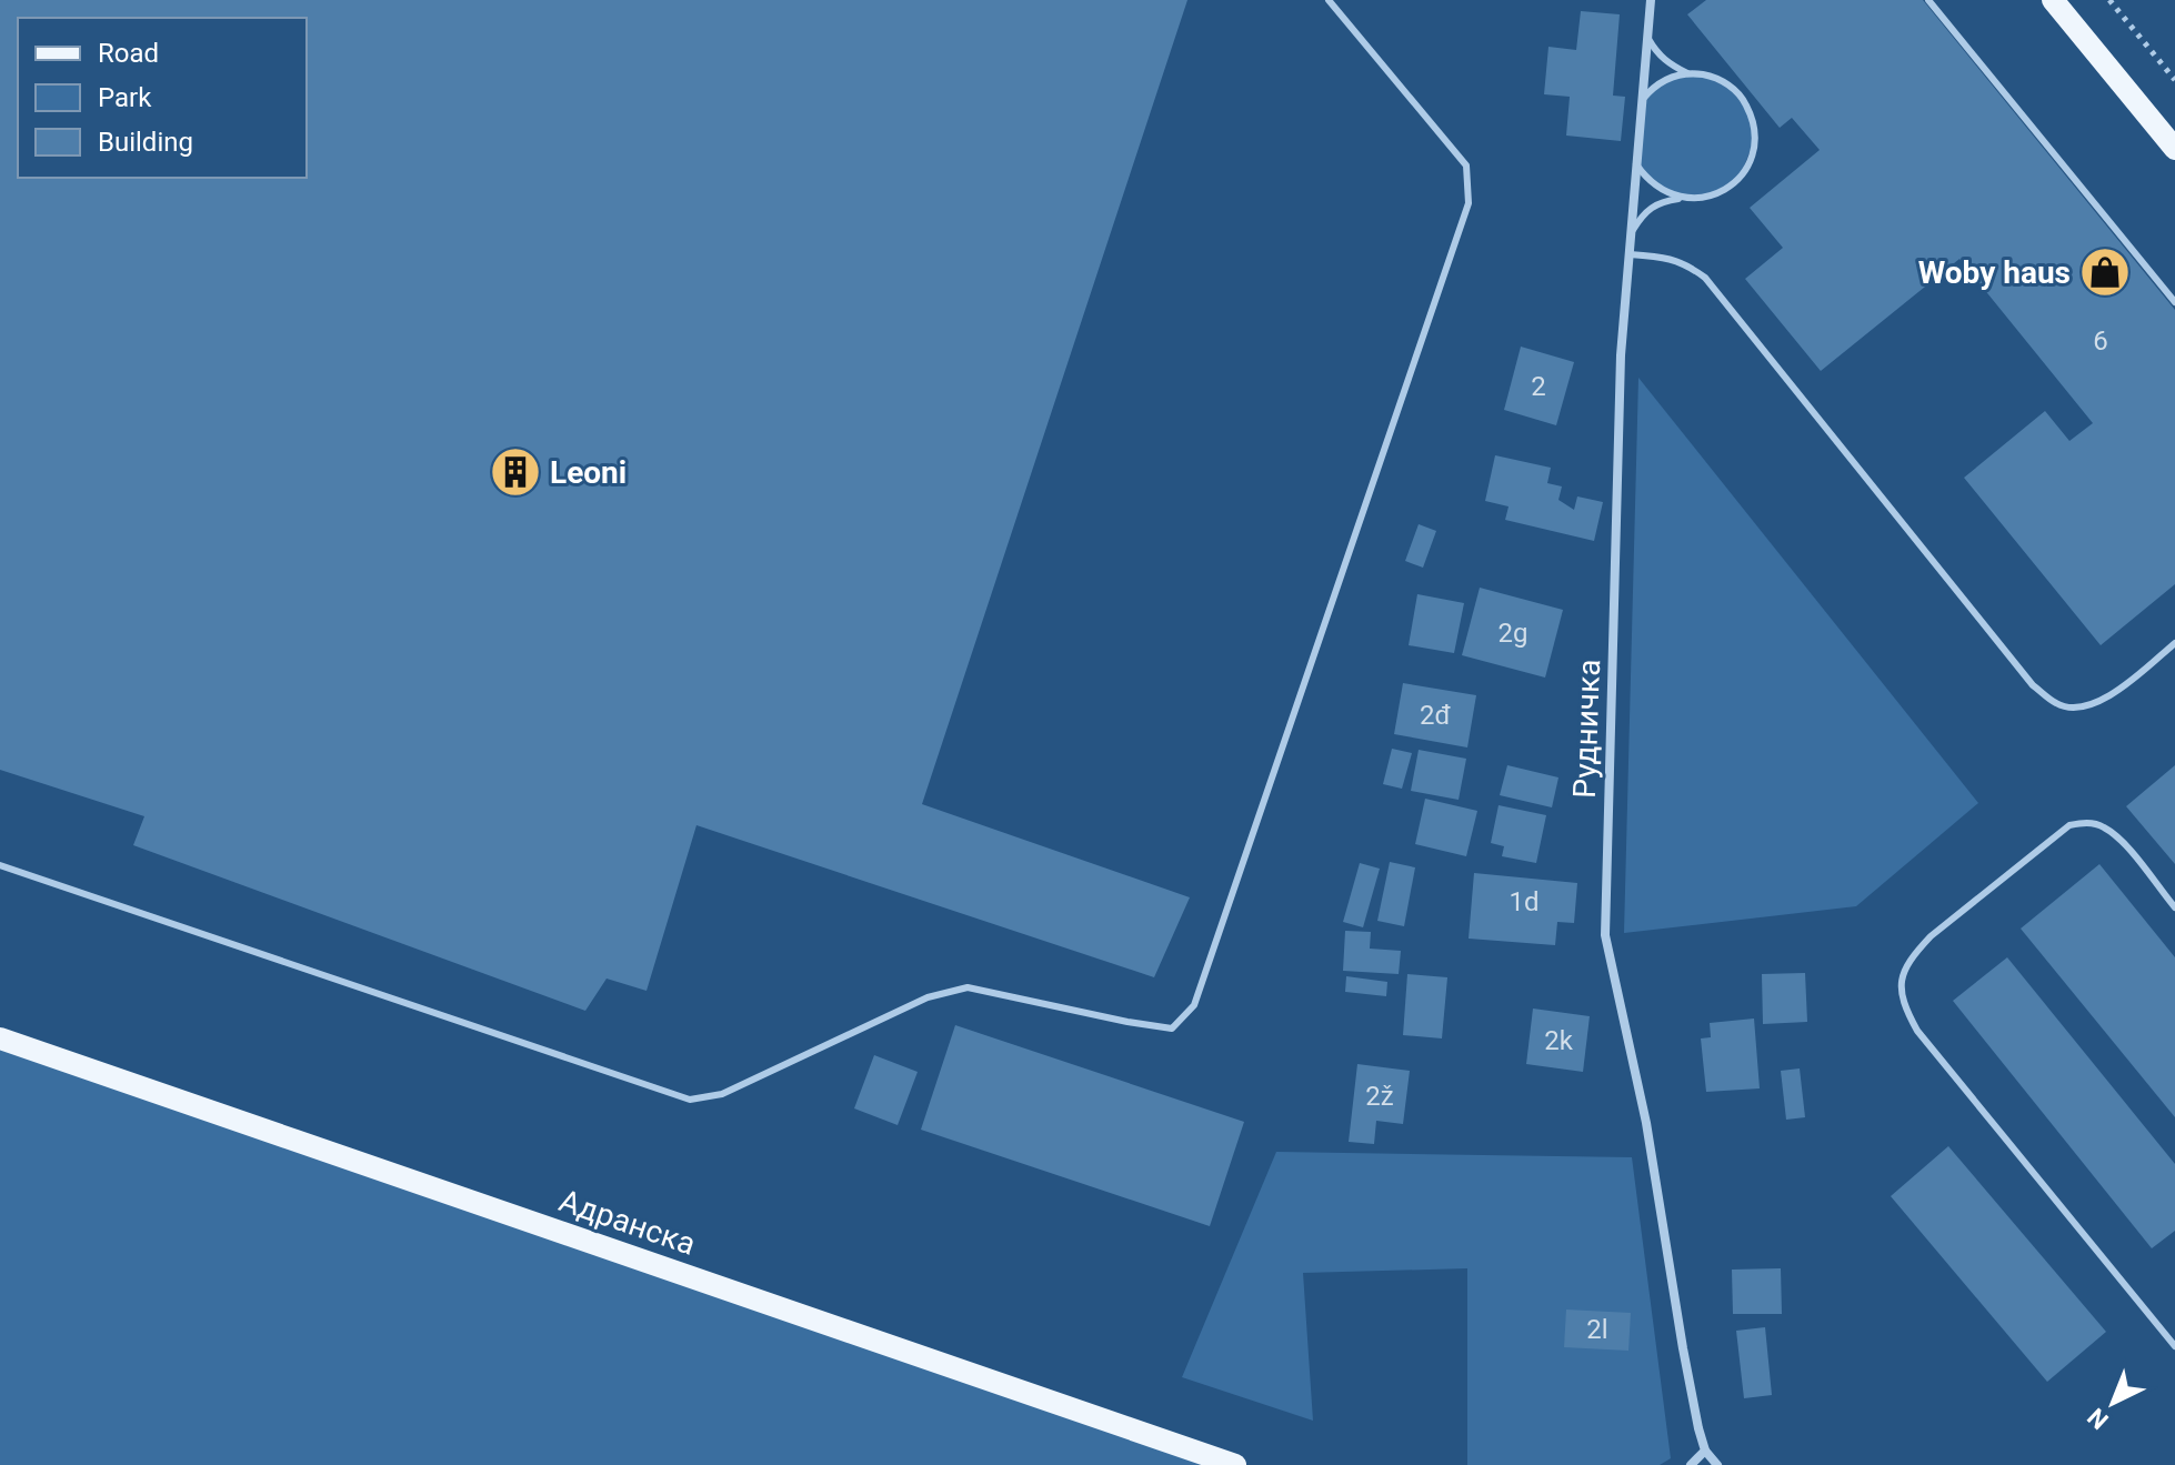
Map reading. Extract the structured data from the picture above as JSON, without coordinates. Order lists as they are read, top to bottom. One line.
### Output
{"streets":{"main road":["Адранска"],"street":["Рудничка"]},"places":{"shop":["Woby haus"],"building":["Leoni"]},"house_numbers":["6","2","2g","2đ","1d","2k","2ž","2l"],"legend":["Road","Park","Building"],"north":"bottom left"}
